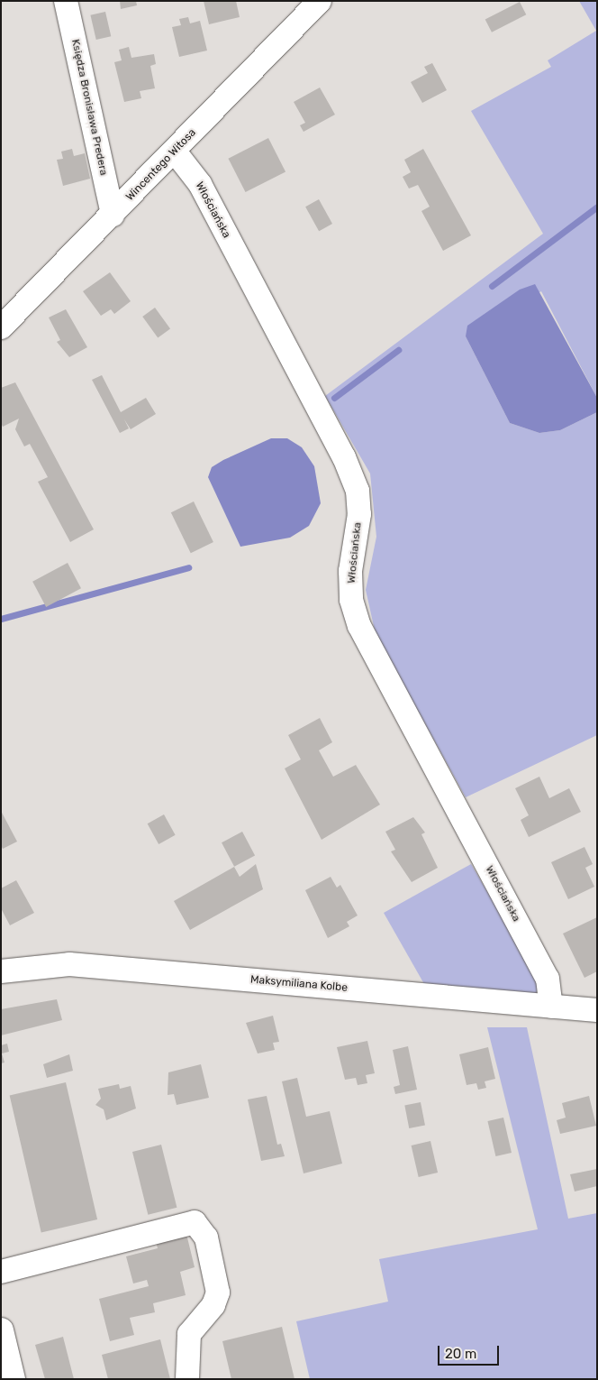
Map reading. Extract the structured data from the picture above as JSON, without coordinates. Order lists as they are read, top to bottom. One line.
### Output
{"streets":{"street":["Księdza Bronisława Predera","Wincentego Witosa","Włościańska","Maksymiliana Kolbe"]},"crossings":[["Księdza Bronisława Predera","Wincentego Witosa"],["Wincentego Witosa","Włościańska"],["Włościańska","Maksymiliana Kolbe"]],"scale_bar":"20 m"}
